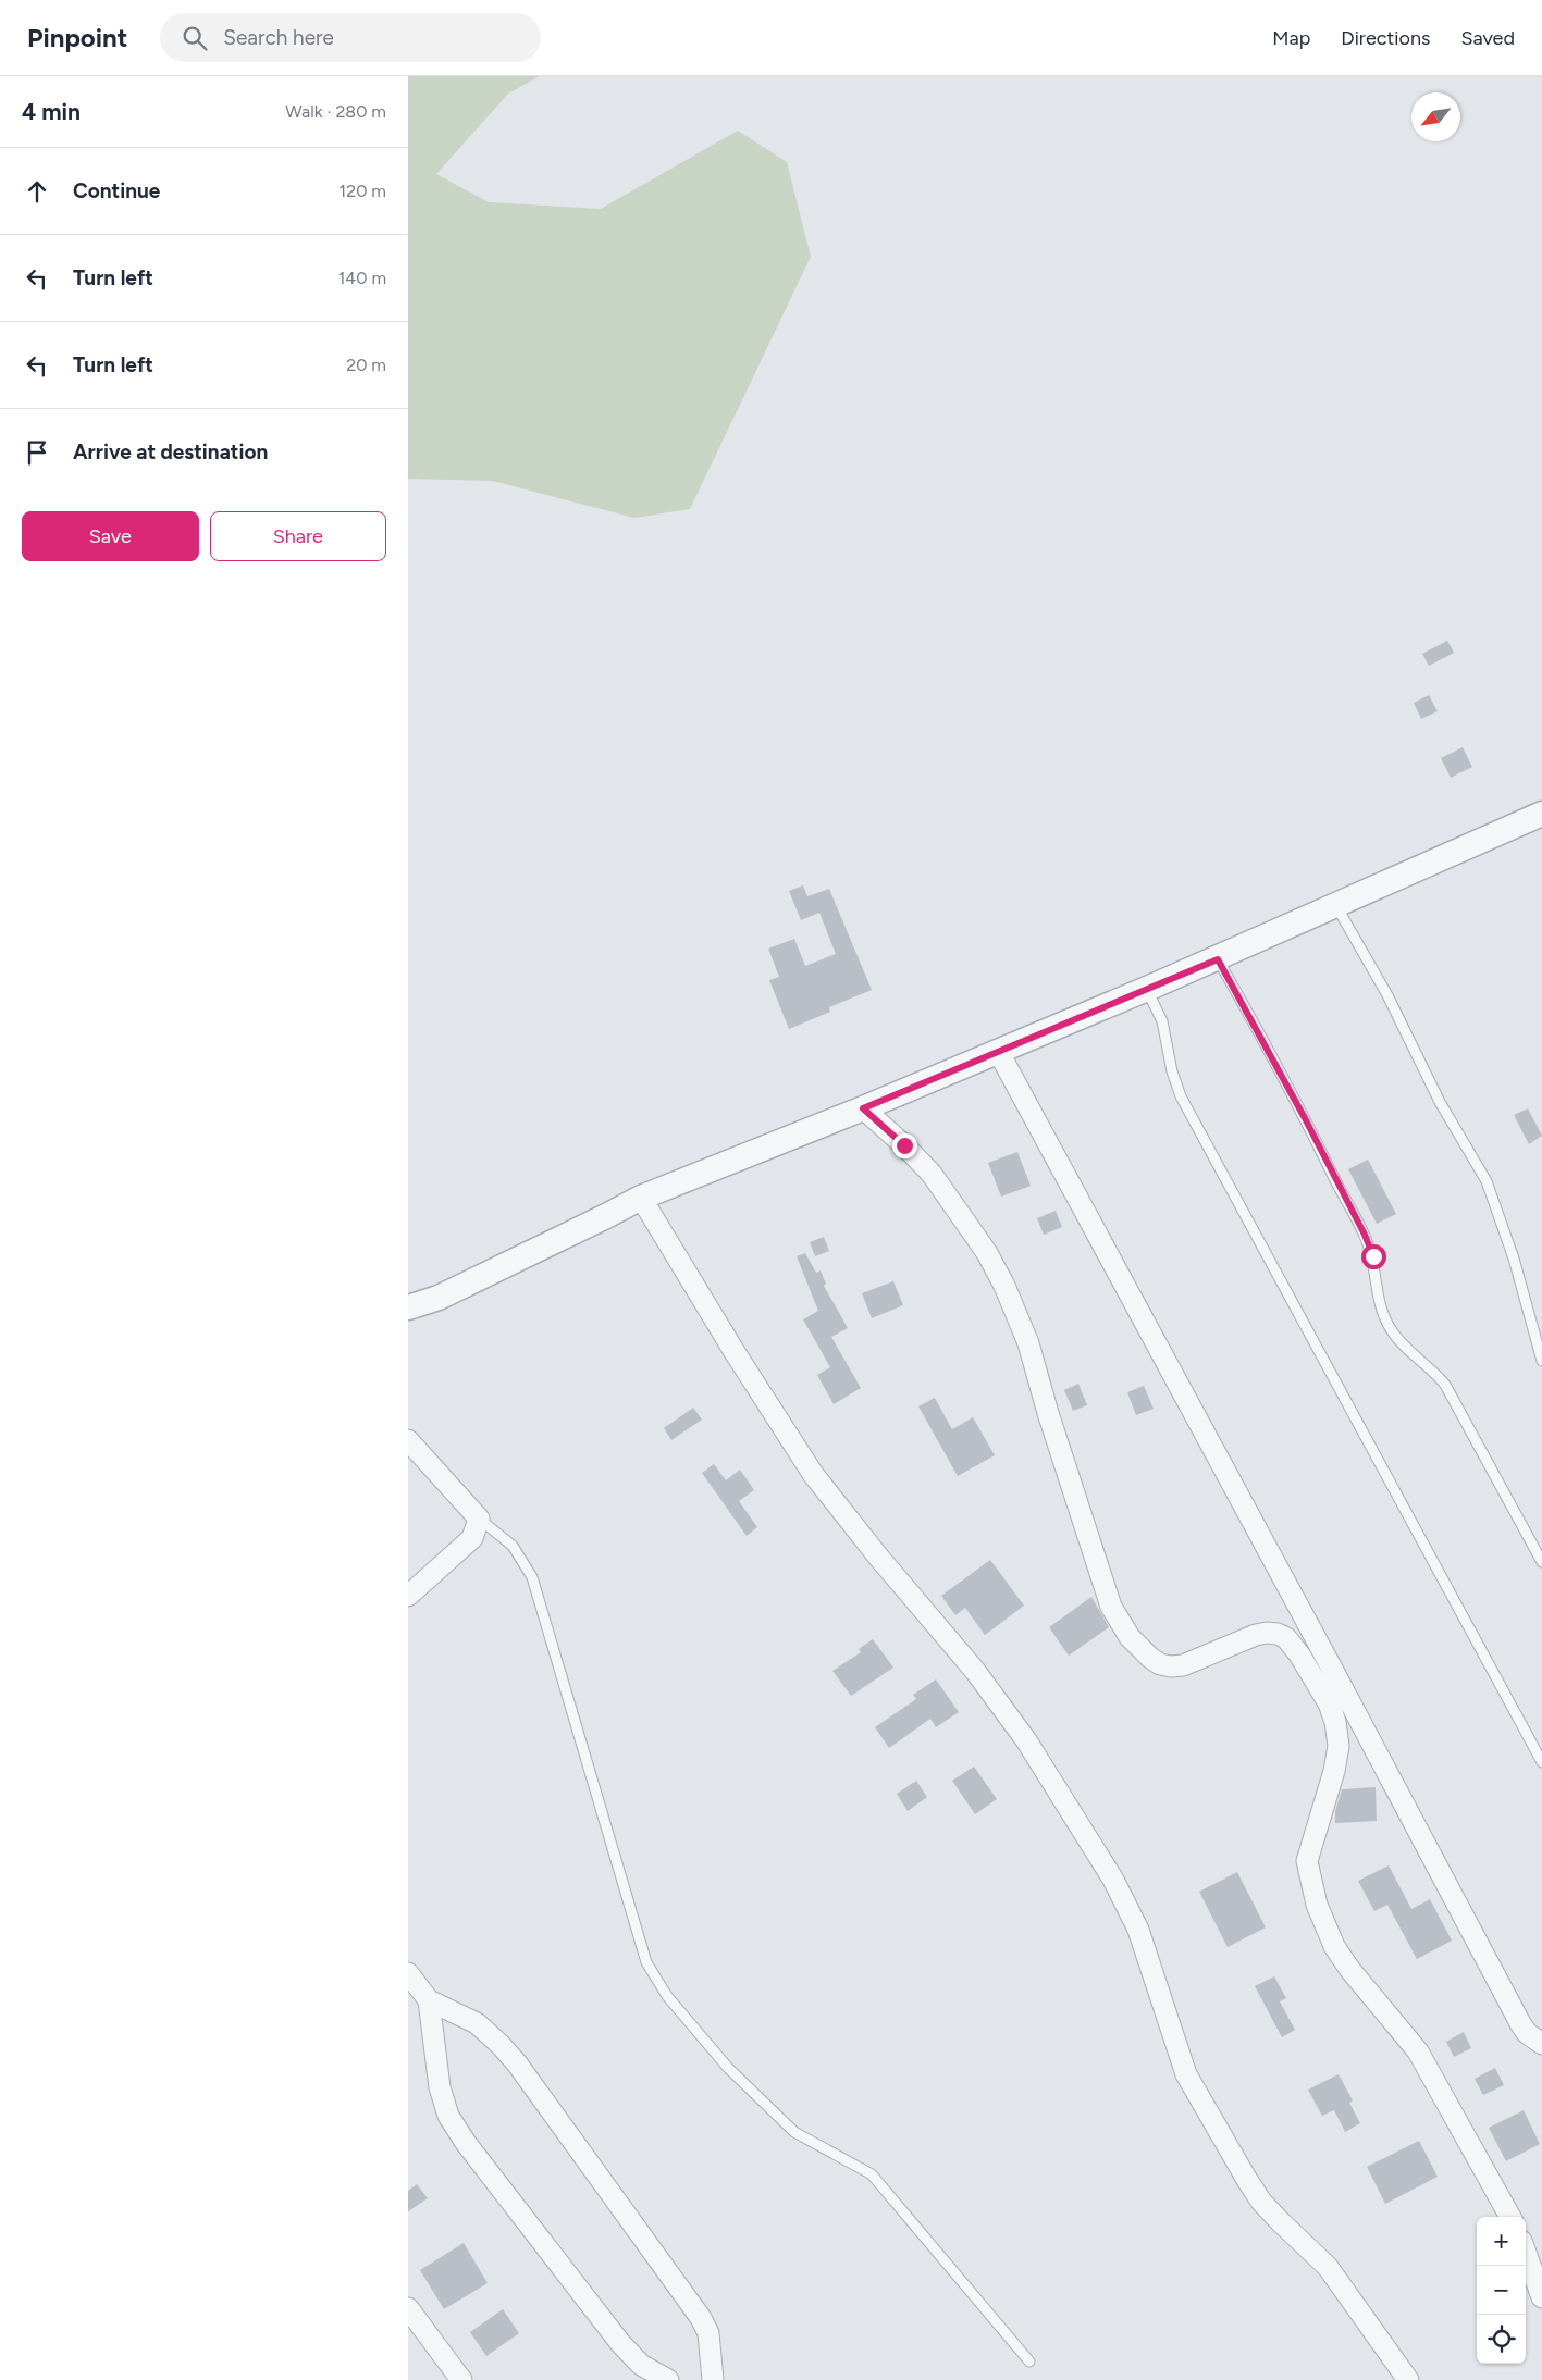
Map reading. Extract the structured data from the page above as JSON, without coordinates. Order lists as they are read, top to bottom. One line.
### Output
{"north":"bottom left","page":{"header":"Pinpoint","search":"Search here","nav":["Map","Directions","Saved"],"heading":["4 min","Walk · 280 m"],"list":[["Continue","120 m"],["Turn left","140 m"],["Turn left","20 m"],"Arrive at destination"],"buttons":["Save","Share"],"map_buttons":["+","−"]}}
